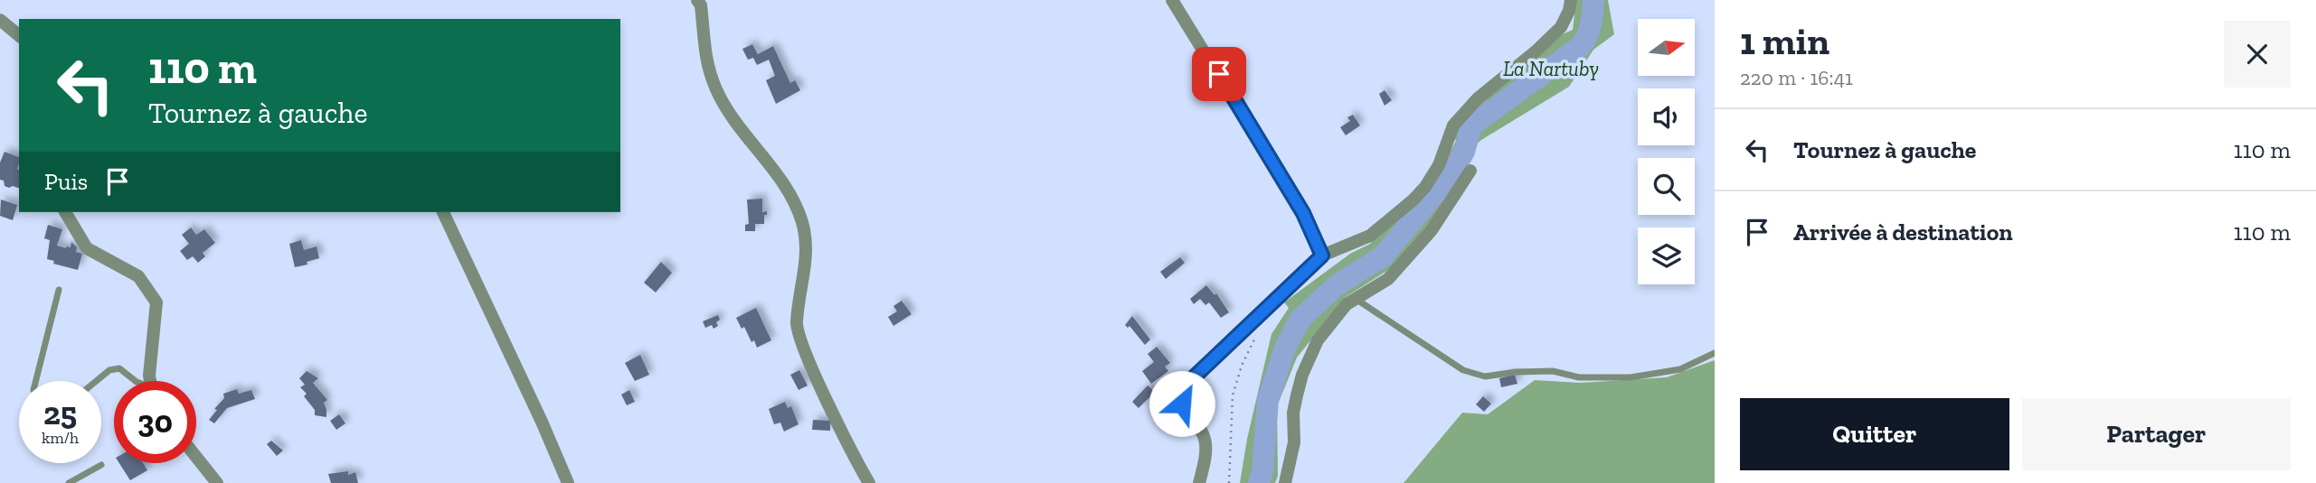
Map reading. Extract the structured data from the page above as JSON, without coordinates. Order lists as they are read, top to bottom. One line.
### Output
{"parks":["La Nartuby"],"north":"right","page":{"heading":["1 min","220 m · 16:41"],"turn":["110 m","Tournez à gauche"],"list":[{"name":"Tournez à gauche","value":"110 m"},{"name":"Arrivée à destination","value":"110 m"}],"then":"Puis","speed":"25 km/h","limit":"30","buttons":["Quitter","Partager"]}}
